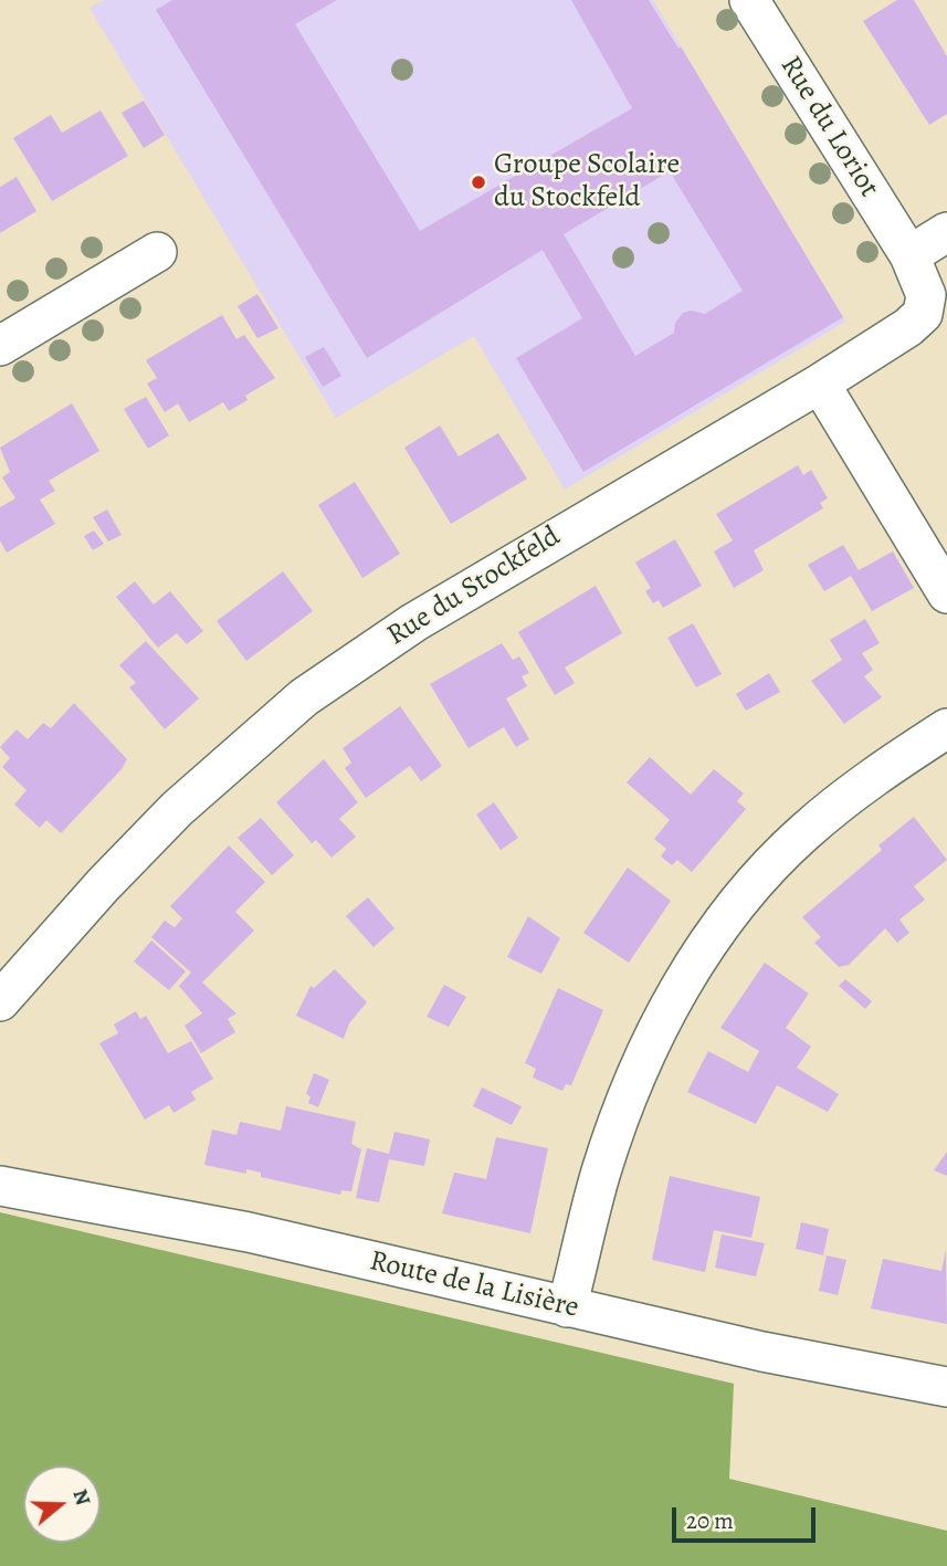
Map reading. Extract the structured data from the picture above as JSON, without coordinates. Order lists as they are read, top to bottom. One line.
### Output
{"streets":{"street":["Rue du Loriot","Rue du Stockfeld","Route de la Lisière"]},"crossings":[["Rue du Loriot","Rue du Stockfeld"]],"places":["Groupe Scolaire du Stockfeld"],"scale_bar":"20 m","north":"right"}
